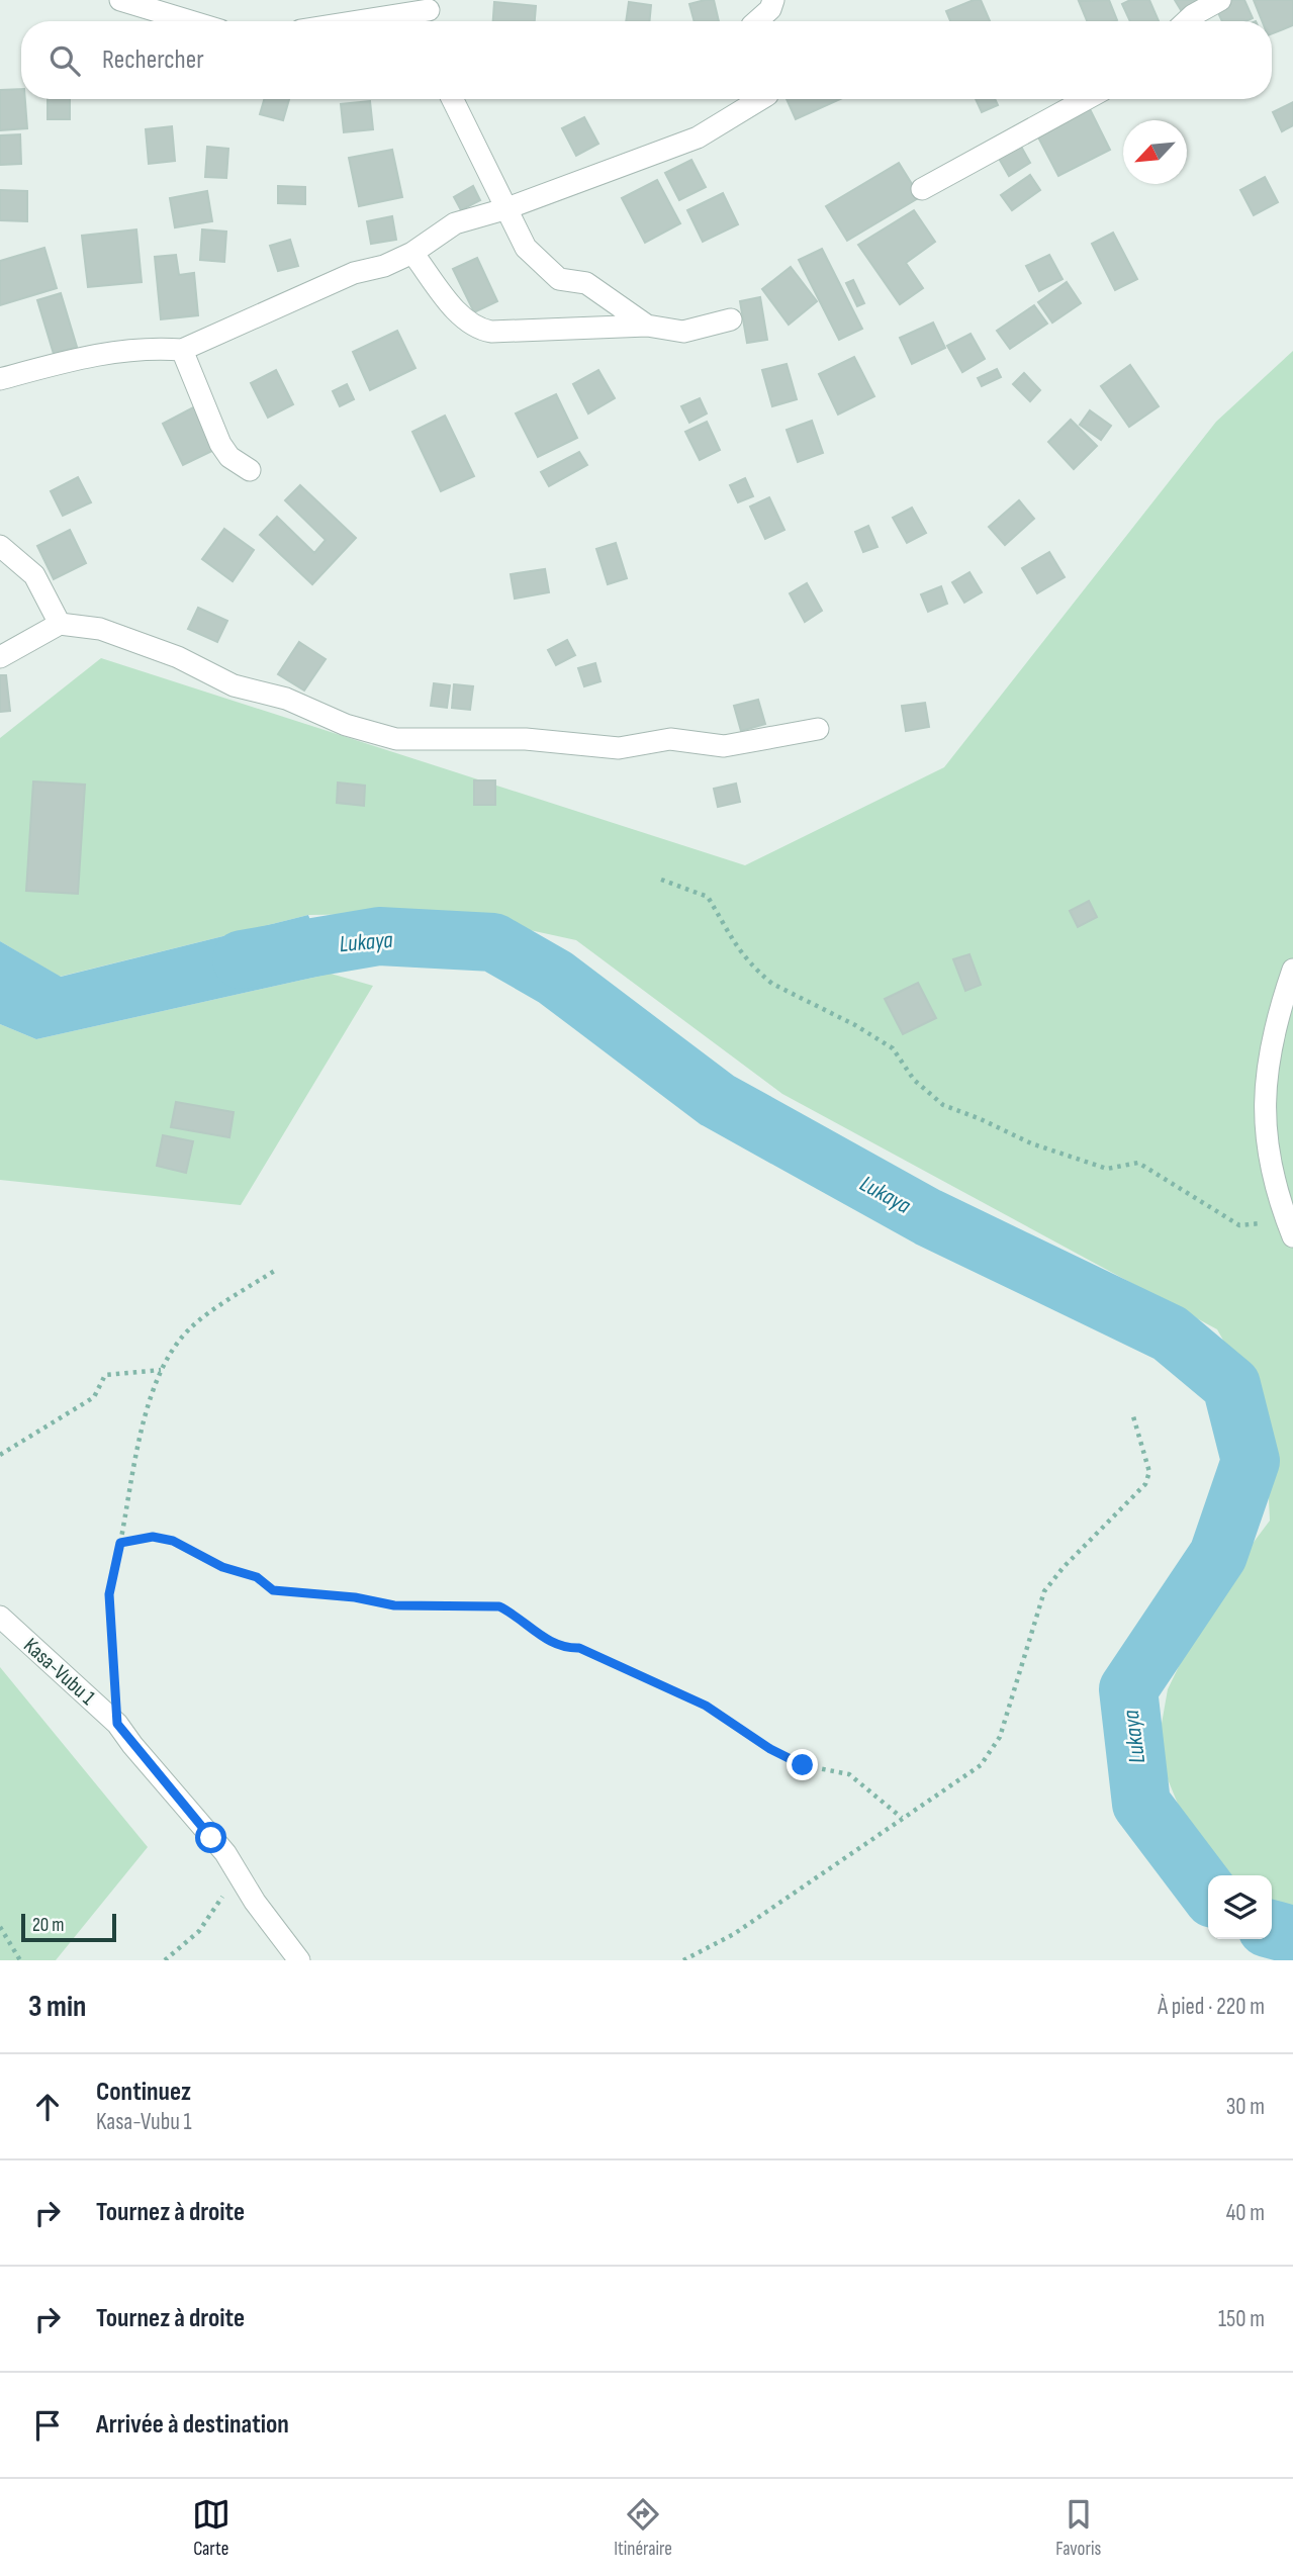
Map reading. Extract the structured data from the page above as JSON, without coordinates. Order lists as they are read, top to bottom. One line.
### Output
{"streets":{"street":["Kasa-Vubu 1"]},"water":["Lukaya"],"scale_bar":"20 m","north":"bottom left","page":{"search":"Rechercher","scale":"20 m","heading":["3 min","À pied · 220 m"],"list":[["Continuez","Kasa-Vubu 1","30 m"],["Tournez à droite","40 m"],["Tournez à droite","150 m"],"Arrivée à destination"],"nav":["Carte","Itinéraire","Favoris"]}}
